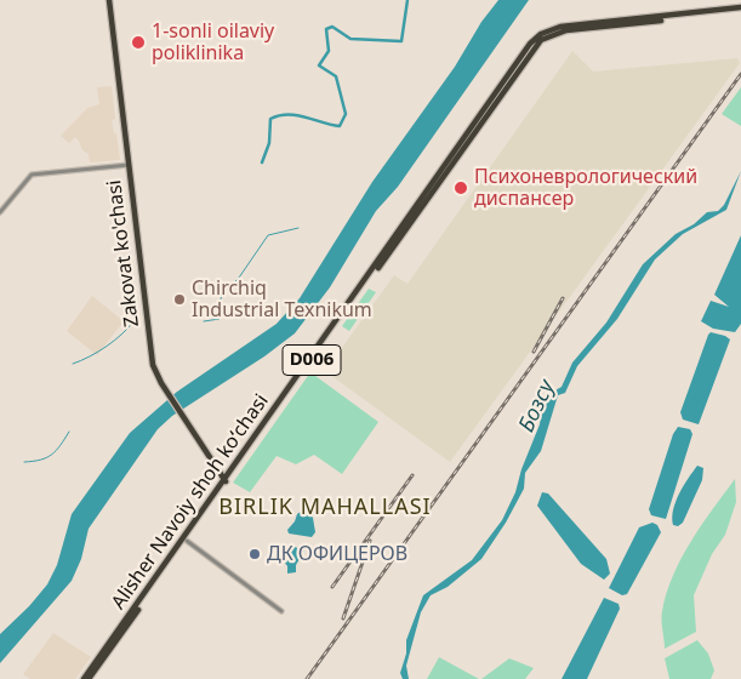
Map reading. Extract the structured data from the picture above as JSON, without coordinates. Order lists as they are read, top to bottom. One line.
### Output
{"streets":{"main road":["Zakovat ko'chasi","D006","Alisher Navoiy shoh koʻchasi"]},"crossings":[["Zakovat ko'chasi","Alisher Navoiy shoh koʻchasi"]],"districts":["BIRLIK MAHALLASI"],"water":["Бозсу"],"places":["1-sonli oilaviy poliklinika","Психоневрологический диспансер","Chirchiq Industrial Texnikum","ДК ОФИЦЕРОВ"]}
